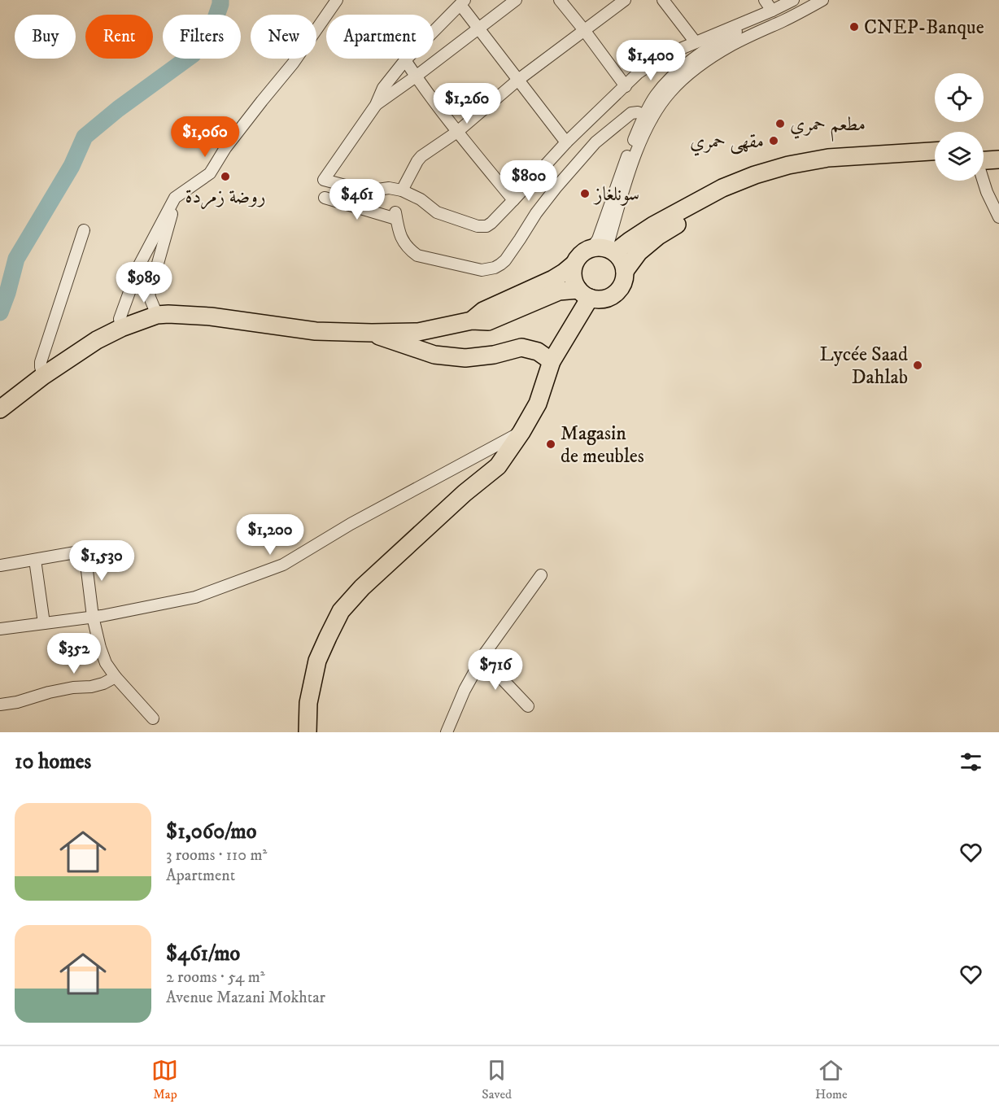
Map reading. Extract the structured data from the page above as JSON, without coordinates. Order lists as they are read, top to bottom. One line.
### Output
{"places":["CNEP-Banque","مطعم حمري","مقهى حمري","روضة زمردة","سونلغاز","Lycée Saad Dahlab","Magasin de meubles"],"page":{"chip":["Buy","Rent","Filters","New","Apartment"],"price":["$1,400","$1,260","$1,060","$800","$461","$989","$1,200","$1,530","$352","$716"],"heading":"10 homes","list":[{"name":"$1,060/mo","note":"3 rooms · 110 m² · Apartment"},{"name":"$461/mo","note":"2 rooms · 54 m² · Avenue Mazani Mokhtar"}],"tabs":["Map","Saved","Home"]}}
